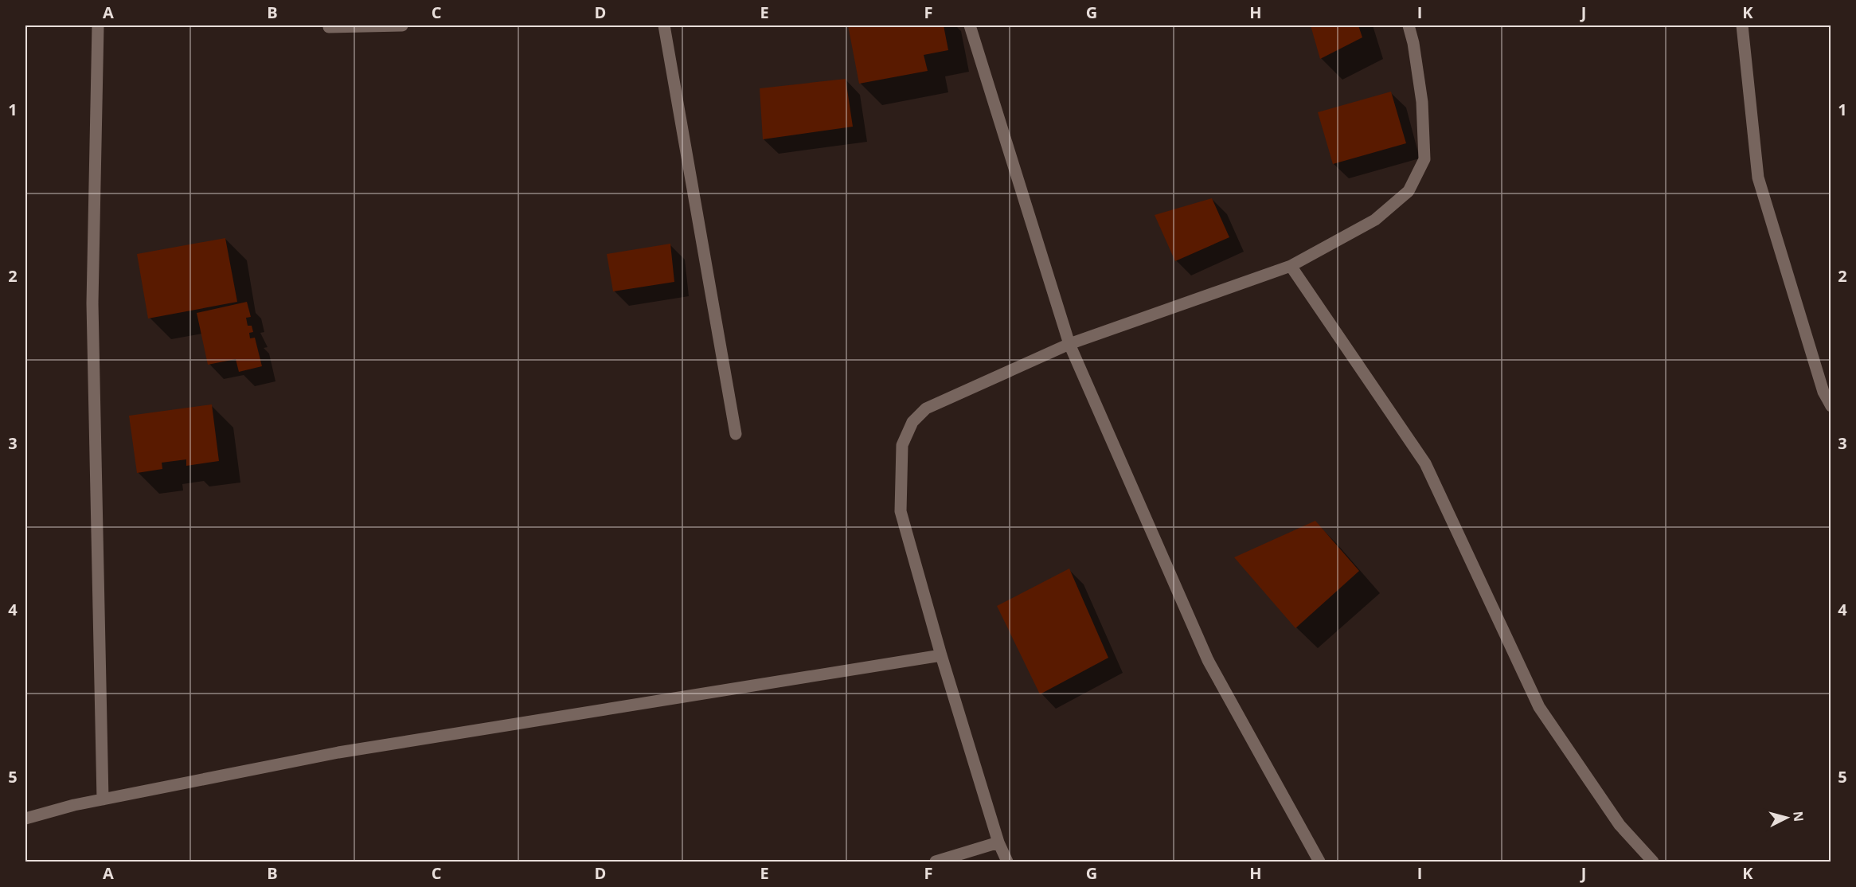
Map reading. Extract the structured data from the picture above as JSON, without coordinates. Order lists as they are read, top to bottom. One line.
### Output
{"north":"right","grid":{"columns":["A","B","C","D","E","F","G","H","I","J","K"],"rows":["1","2","3","4","5"]}}
